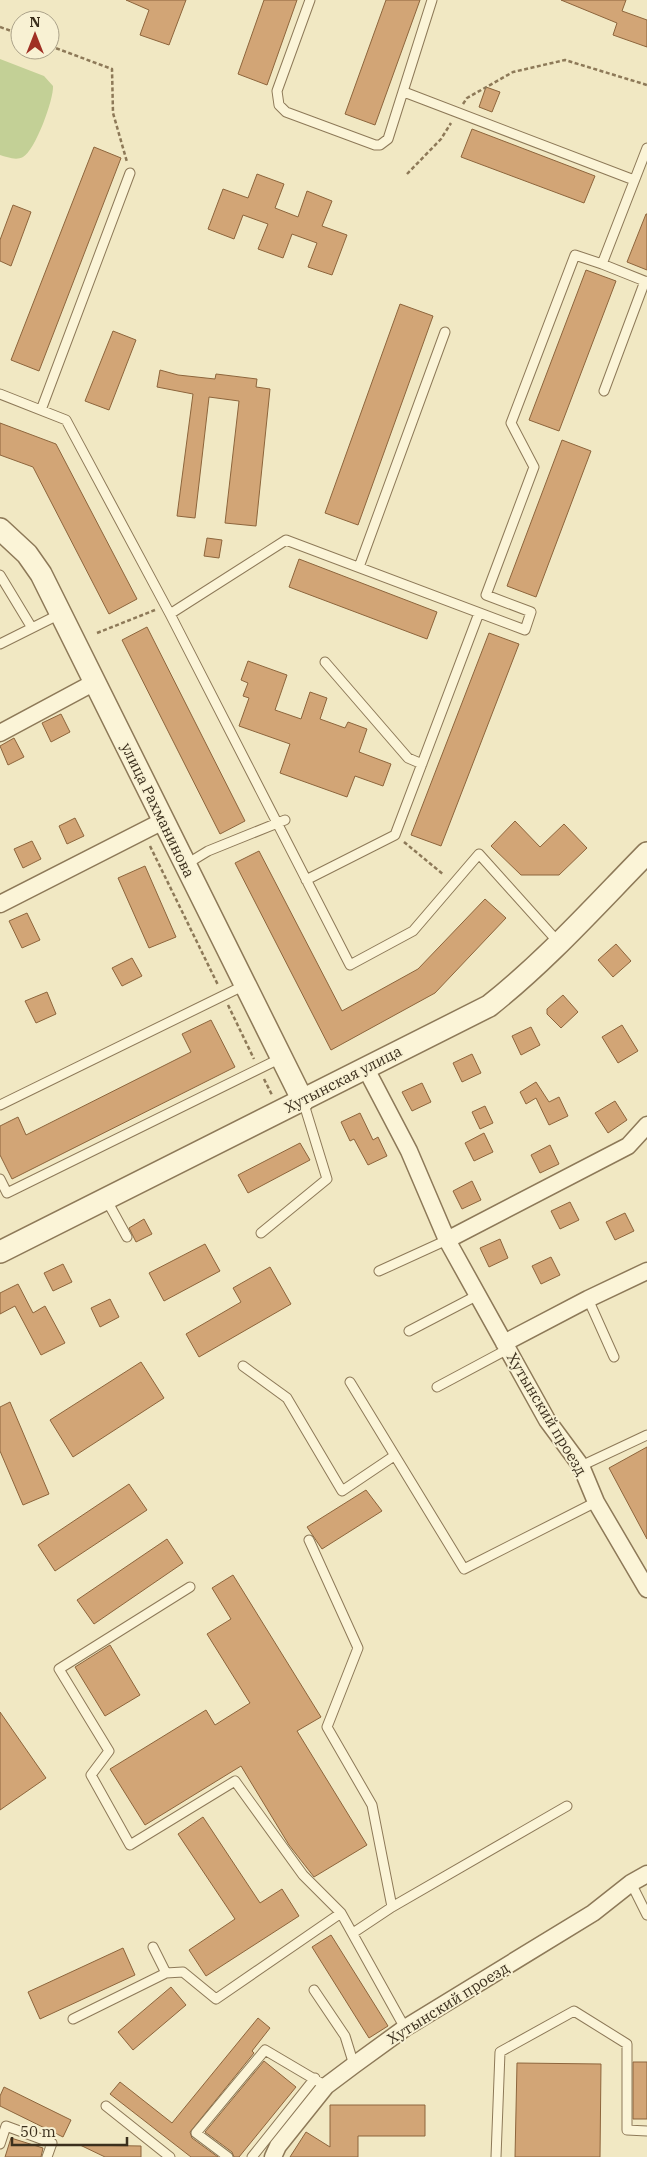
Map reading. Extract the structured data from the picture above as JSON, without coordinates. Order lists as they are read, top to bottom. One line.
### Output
{"streets":{"street":["улица Рахманинова","Хутынская улица","Хутынский проезд"]},"crossings":[["улица Рахманинова","Хутынская улица"],["Хутынская улица","Хутынский проезд"]],"scale_bar":"50 m","north":"top"}
